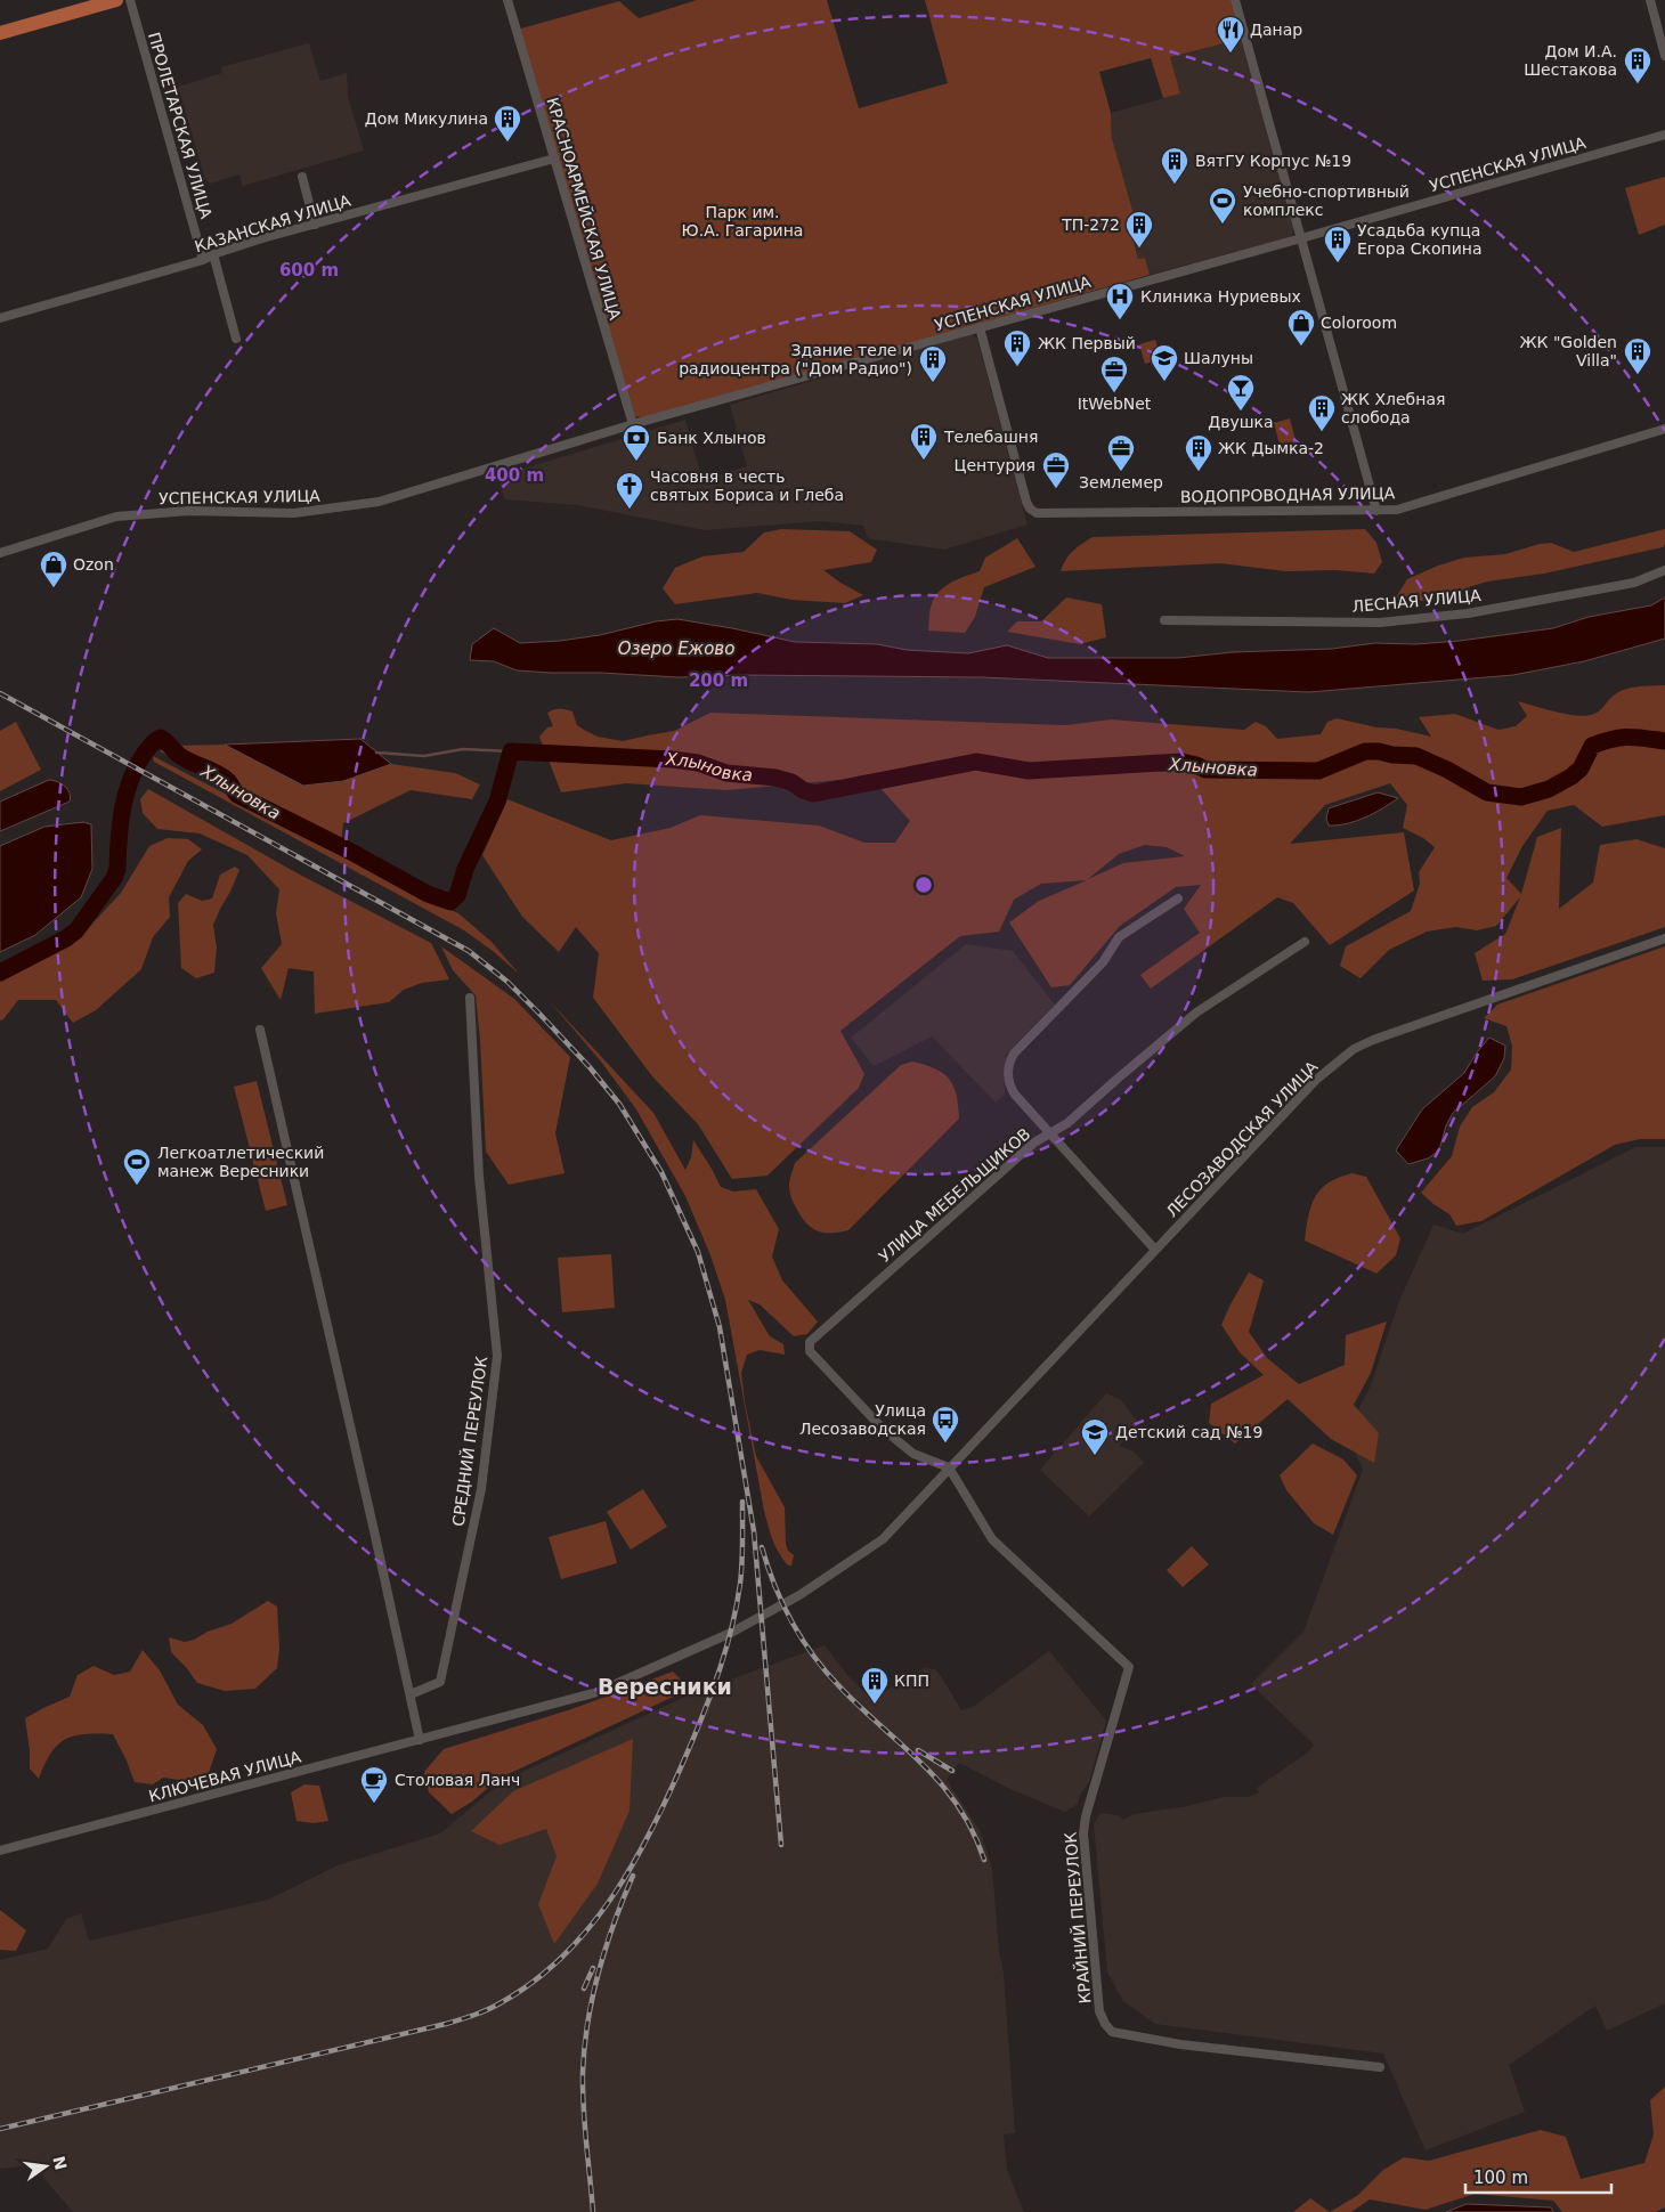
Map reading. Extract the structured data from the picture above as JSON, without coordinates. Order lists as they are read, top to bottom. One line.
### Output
{"streets":{"street":["ПРОЛЕТАРСКАЯ УЛИЦА","УСПЕНСКАЯ УЛИЦА","КРАСНОАРМЕЙСКАЯ УЛИЦА","КАЗАНСКАЯ УЛИЦА","ВОДОПРОВОДНАЯ УЛИЦА","ЛЕСНАЯ УЛИЦА","ЛЕСОЗАВОДСКАЯ УЛИЦА","УЛИЦА МЕБЕЛЬЩИКОВ","СРЕДНИЙ ПЕРЕУЛОК","КЛЮЧЕВАЯ УЛИЦА","КРАЙНИЙ ПЕРЕУЛОК"]},"crossings":[["ПРОЛЕТАРСКАЯ УЛИЦА","КАЗАНСКАЯ УЛИЦА"],["УСПЕНСКАЯ УЛИЦА","КРАСНОАРМЕЙСКАЯ УЛИЦА"],["УСПЕНСКАЯ УЛИЦА","ВОДОПРОВОДНАЯ УЛИЦА"],["КРАСНОАРМЕЙСКАЯ УЛИЦА","КАЗАНСКАЯ УЛИЦА"],["ЛЕСОЗАВОДСКАЯ УЛИЦА","УЛИЦА МЕБЕЛЬЩИКОВ"],["ЛЕСОЗАВОДСКАЯ УЛИЦА","КЛЮЧЕВАЯ УЛИЦА"],["ЛЕСОЗАВОДСКАЯ УЛИЦА","КРАЙНИЙ ПЕРЕУЛОК"],["УЛИЦА МЕБЕЛЬЩИКОВ","КРАЙНИЙ ПЕРЕУЛОК"]],"districts":["Вересники"],"water":["Озеро Ежово","Хлыновка"],"parks":["Парк им. Ю.А. Гагарина"],"places":{"restaurant":["Данар"],"building":["Дом И.А. Шестакова","Дом Микулина","ВятГУ Корпус №19","ТП-272","Усадьба купца Егора Скопина","ЖК Первый","ЖК \"Golden Villa\"","Здание теле и радиоцентра (\"Дом Радио\")","ЖК Хлебная слобода","Телебашня","ЖК Дымка-2","КПП"],"sports":["Учебно-спортивный комплекс","Легкоатлетический манеж Вересники"],"hospital":["Клиника Нуриевых"],"shop":["Coloroom","Ozon"],"school or university":["Шалуны","Детский сад №19"],"office":["ItWebNet","Землемер","Центурия"],"bar":["Двушка"],"bank":["Банк Хлынов"],"church":["Часовня в честь святых Бориса и Глеба"],"bus stop":["Улица Лесозаводская"],"cafe":["Столовая Ланч"]},"scale_bar":"100 m","north":"right","rings":["600 m","400 m","200 m"]}
